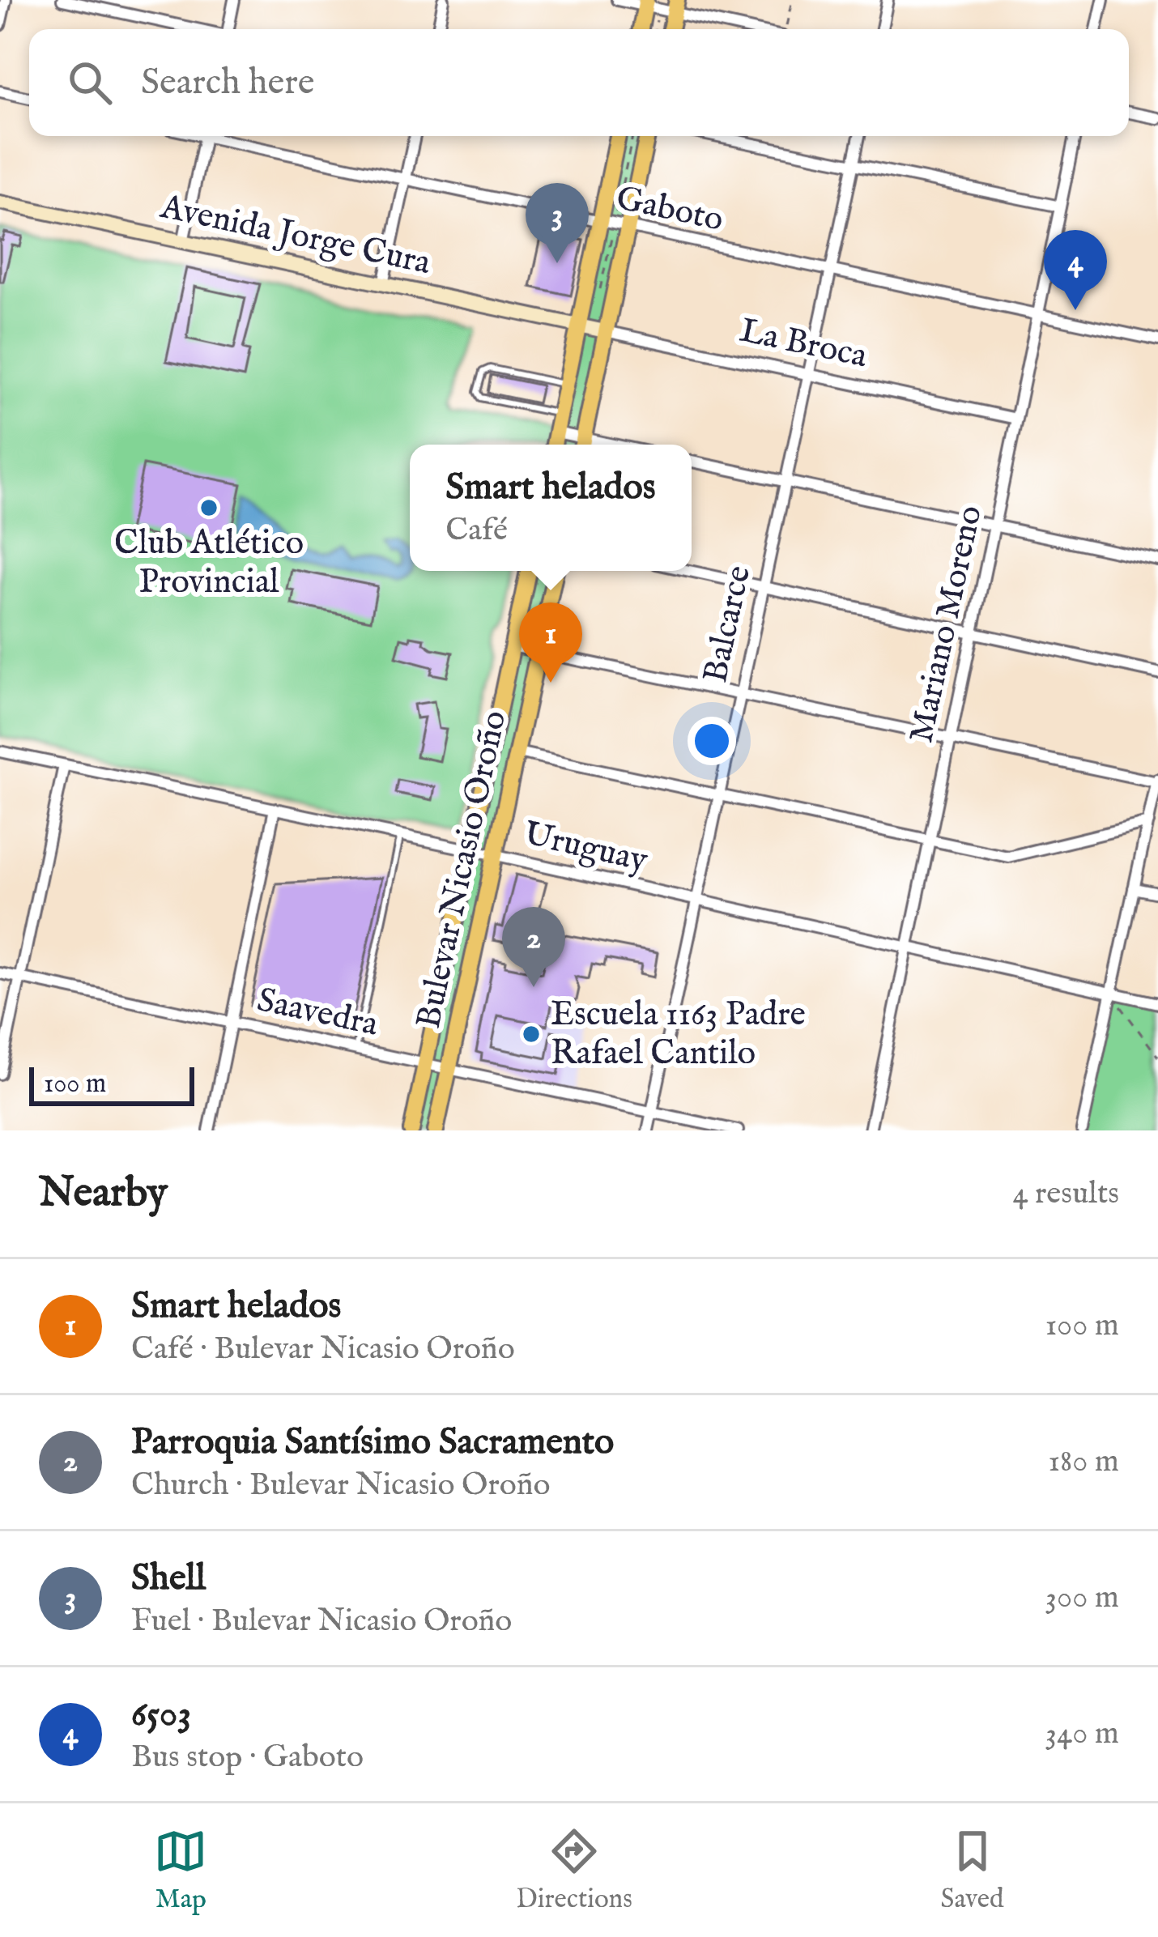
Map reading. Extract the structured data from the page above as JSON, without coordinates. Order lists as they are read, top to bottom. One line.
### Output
{"streets":{"main road":["Bulevar Nicasio Oroño"],"street":["Gaboto","Avenida Jorge Cura","La Broca","Balcarce","Mariano Moreno","Uruguay","Saavedra"]},"crossings":[["Gaboto","Balcarce"],["Gaboto","Mariano Moreno"],["Avenida Jorge Cura","La Broca"],["La Broca","Balcarce"],["La Broca","Mariano Moreno"],["Balcarce","Uruguay"],["Balcarce","Saavedra"],["Mariano Moreno","Uruguay"],["Uruguay","Bulevar Nicasio Oroño"],["Bulevar Nicasio Oroño","Saavedra"]],"places":["Club Atlético Provincial","Escuela 1163 Padre Rafael Cantilo"],"scale_bar":"100 m","page":{"search":"Search here","pins":["3","4","1","2"],"popup":["Smart helados","Café"],"scale":"100 m","heading":["Nearby","4 results"],"list":[{"mark":"1","name":"Smart helados","note":"Café · Bulevar Nicasio Oroño","value":"100 m"},{"mark":"2","name":"Parroquia Santísimo Sacramento","note":"Church · Bulevar Nicasio Oroño","value":"180 m"},{"mark":"3","name":"Shell","note":"Fuel · Bulevar Nicasio Oroño","value":"300 m"},{"mark":"4","name":"6503","note":"Bus stop · Gaboto","value":"340 m"}],"nav":["Map","Directions","Saved"]}}
